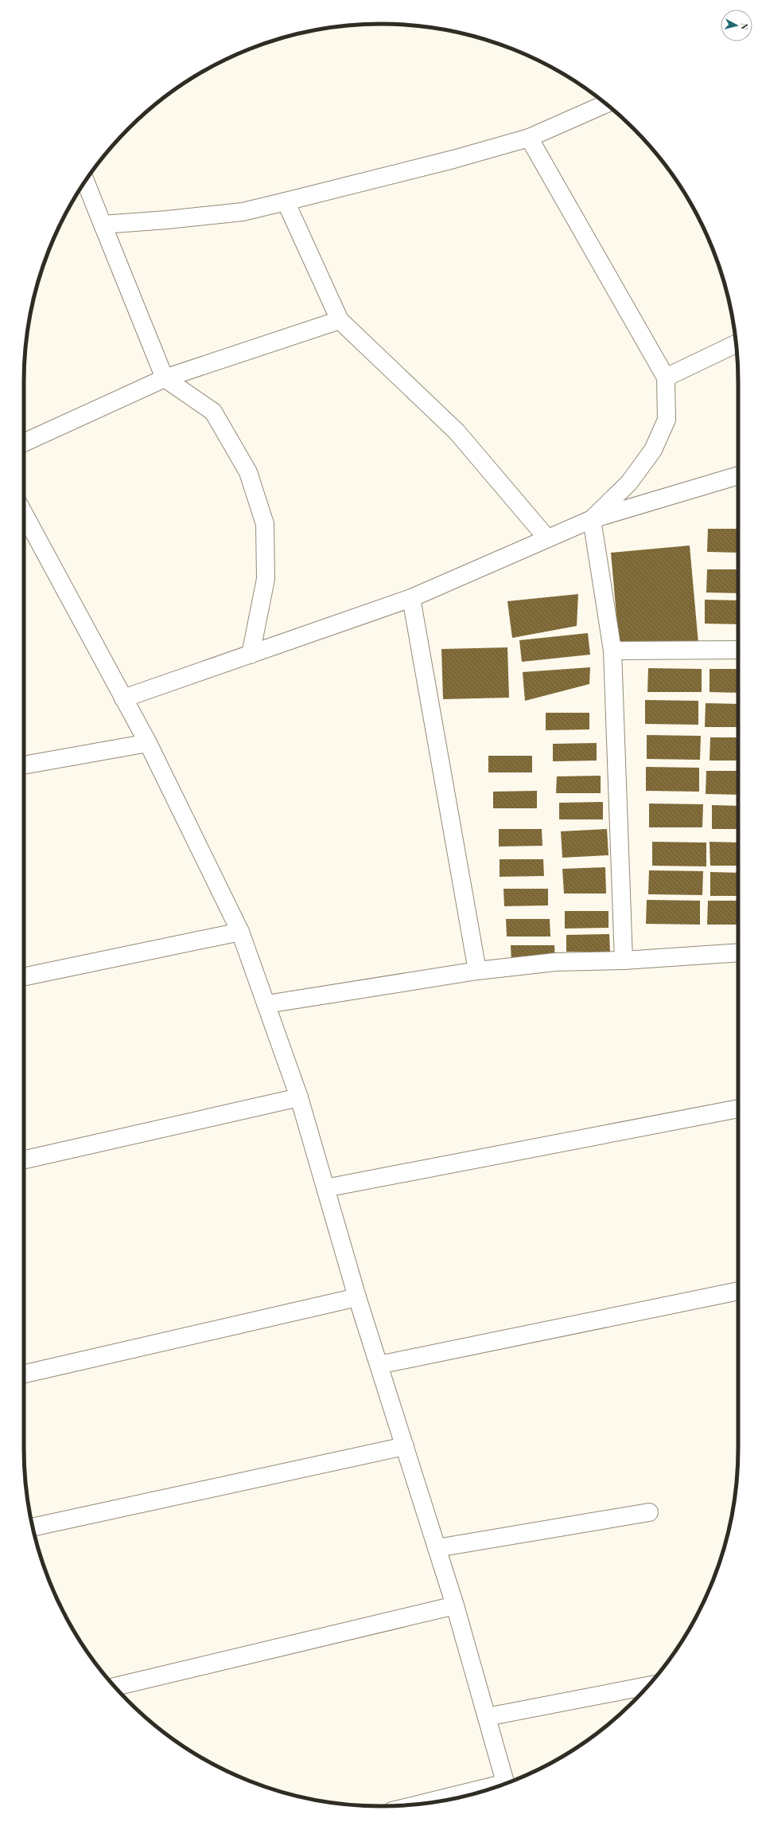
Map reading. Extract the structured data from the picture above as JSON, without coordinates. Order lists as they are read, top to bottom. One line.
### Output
{"north":"right"}
